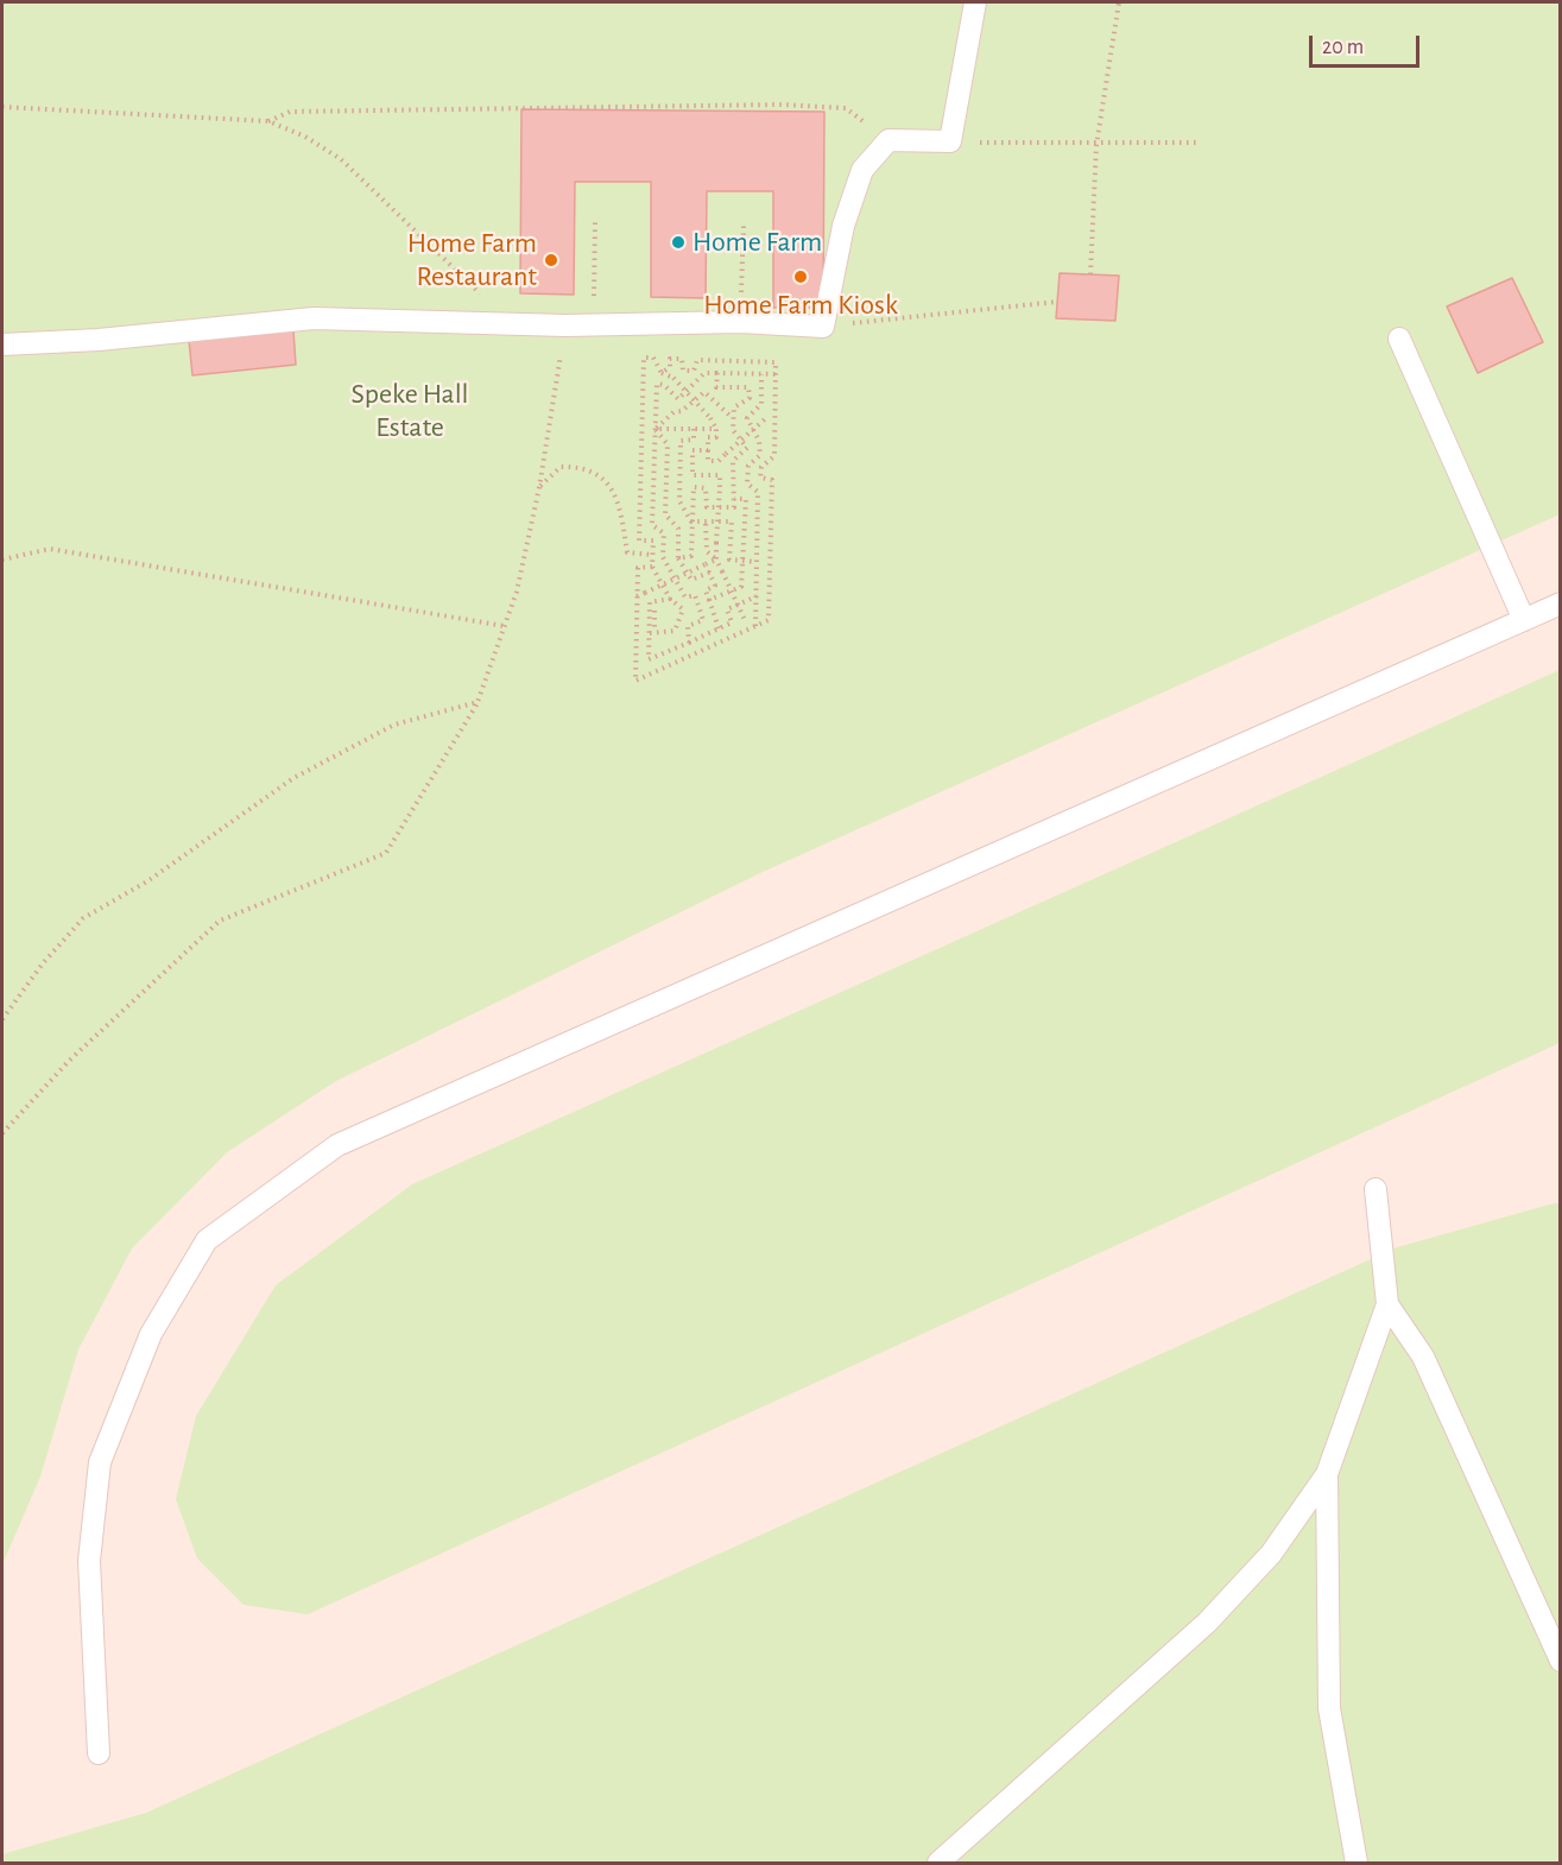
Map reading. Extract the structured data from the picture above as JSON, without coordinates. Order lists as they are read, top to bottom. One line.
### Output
{"parks":["Speke Hall Estate"],"places":["Home Farm","Home Farm Restaurant","Home Farm Kiosk"],"scale_bar":"20 m"}
